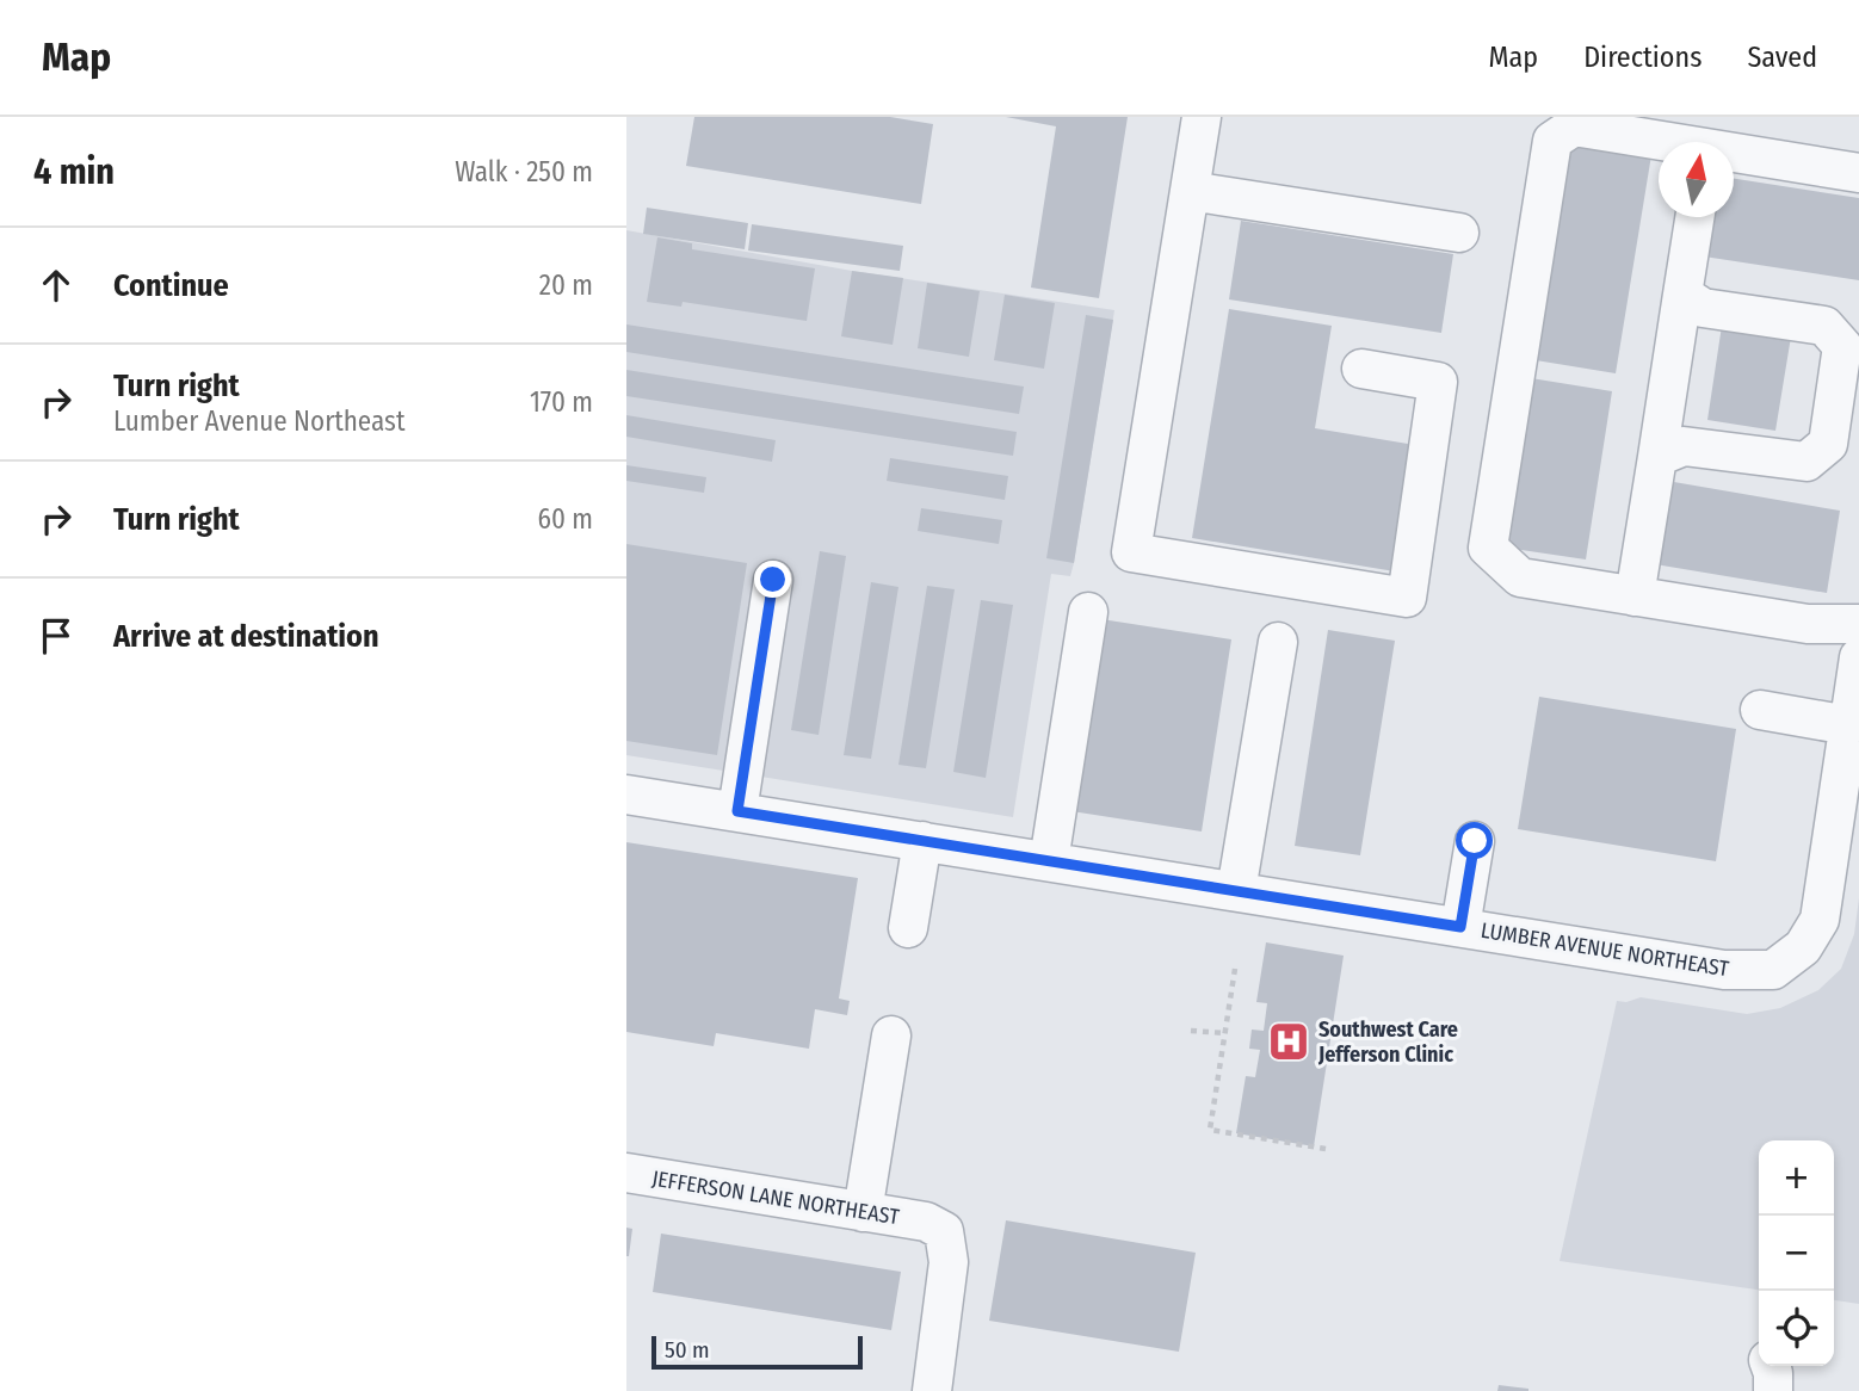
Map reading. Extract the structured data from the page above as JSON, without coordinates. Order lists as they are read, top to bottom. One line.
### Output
{"streets":{"street":["LUMBER AVENUE NORTHEAST","JEFFERSON LANE NORTHEAST"]},"places":{"hospital":["Southwest Care Jefferson Clinic"]},"scale_bar":"50 m","north":"top","page":{"header":"Map","nav":["Map","Directions","Saved"],"heading":["4 min","Walk · 250 m"],"list":[["Continue","20 m"],["Turn right","Lumber Avenue Northeast","170 m"],["Turn right","60 m"],"Arrive at destination"],"map_buttons":["+","−"],"scale":"50 m"}}
